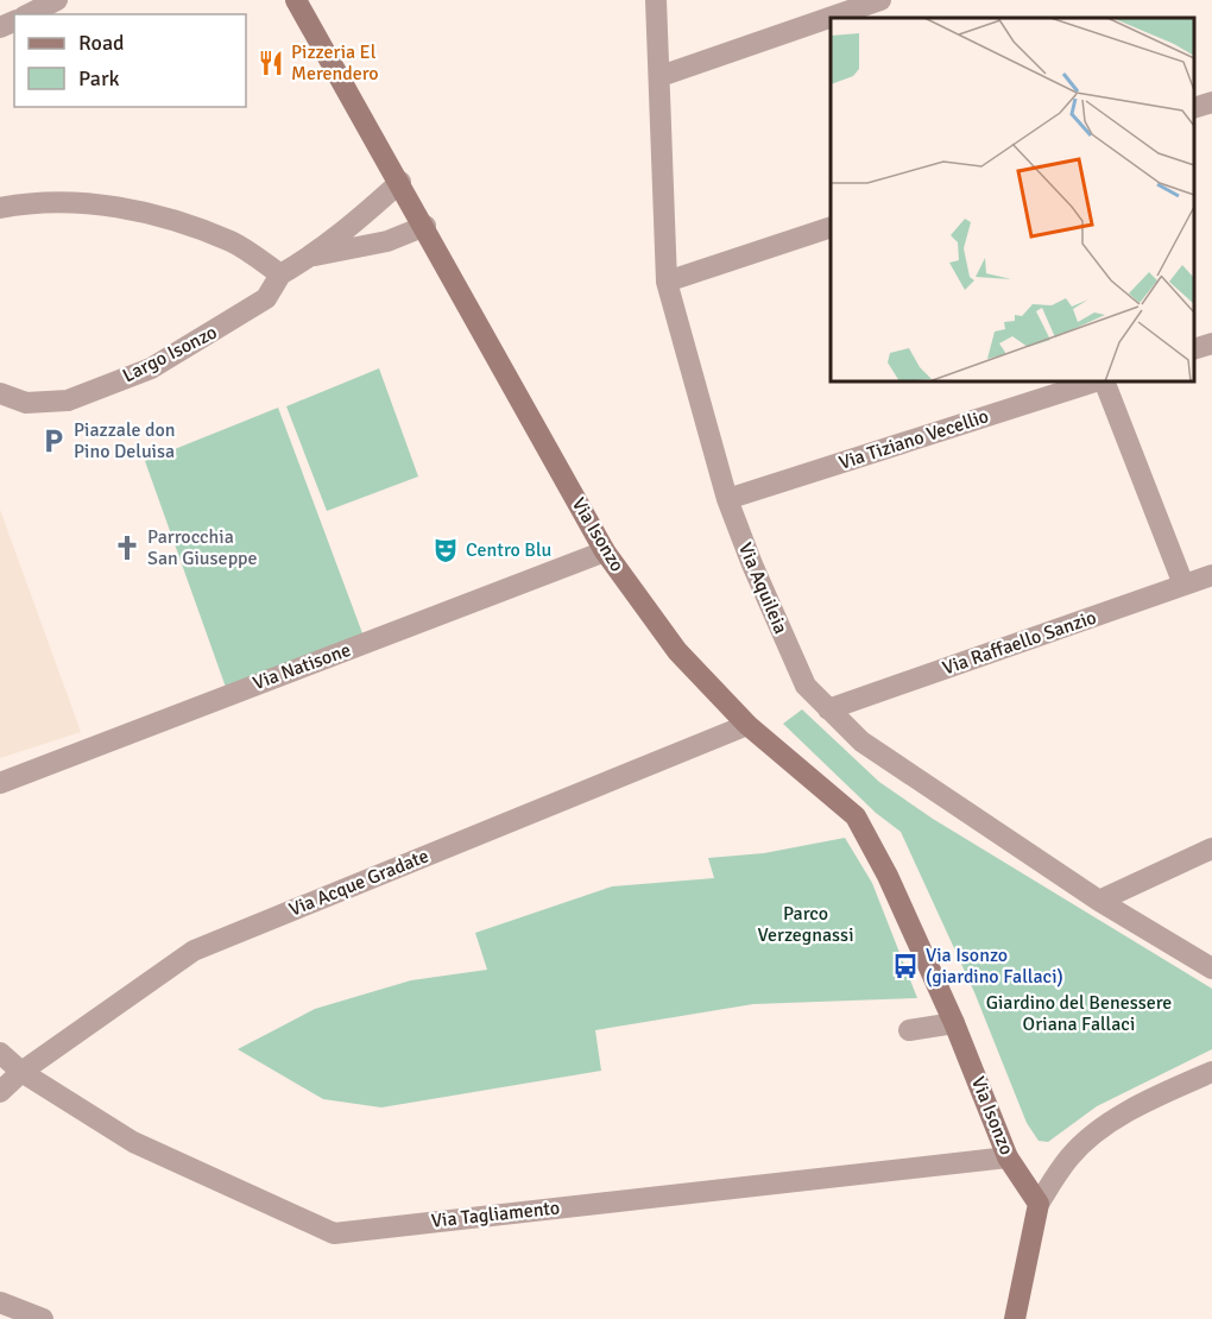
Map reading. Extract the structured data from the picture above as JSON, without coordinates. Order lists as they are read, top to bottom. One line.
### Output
{"streets":{"street":["Largo Isonzo","Via Tiziano Vecellio","Via Isonzo","Via Aquileia","Via Raffaello Sanzio","Via Natisone","Via Acque Gradate","Via Tagliamento"]},"crossings":[["Largo Isonzo","Via Isonzo"],["Via Tiziano Vecellio","Via Aquileia"],["Via Isonzo","Via Natisone"],["Via Isonzo","Via Acque Gradate"],["Via Isonzo","Via Tagliamento"],["Via Aquileia","Via Raffaello Sanzio"],["Via Acque Gradate","Via Tagliamento"]],"parks":["Parco Verzegnassi","Giardino del Benessere Oriana Fallaci"],"places":{"restaurant":["Pizzeria El Merendero"],"parking":["Piazzale don Pino Deluisa"],"church":["Parrocchia San Giuseppe"],"theatre":["Centro Blu"],"bus stop":["Via Isonzo (giardino Fallaci)"]},"legend":["Road","Park"]}
